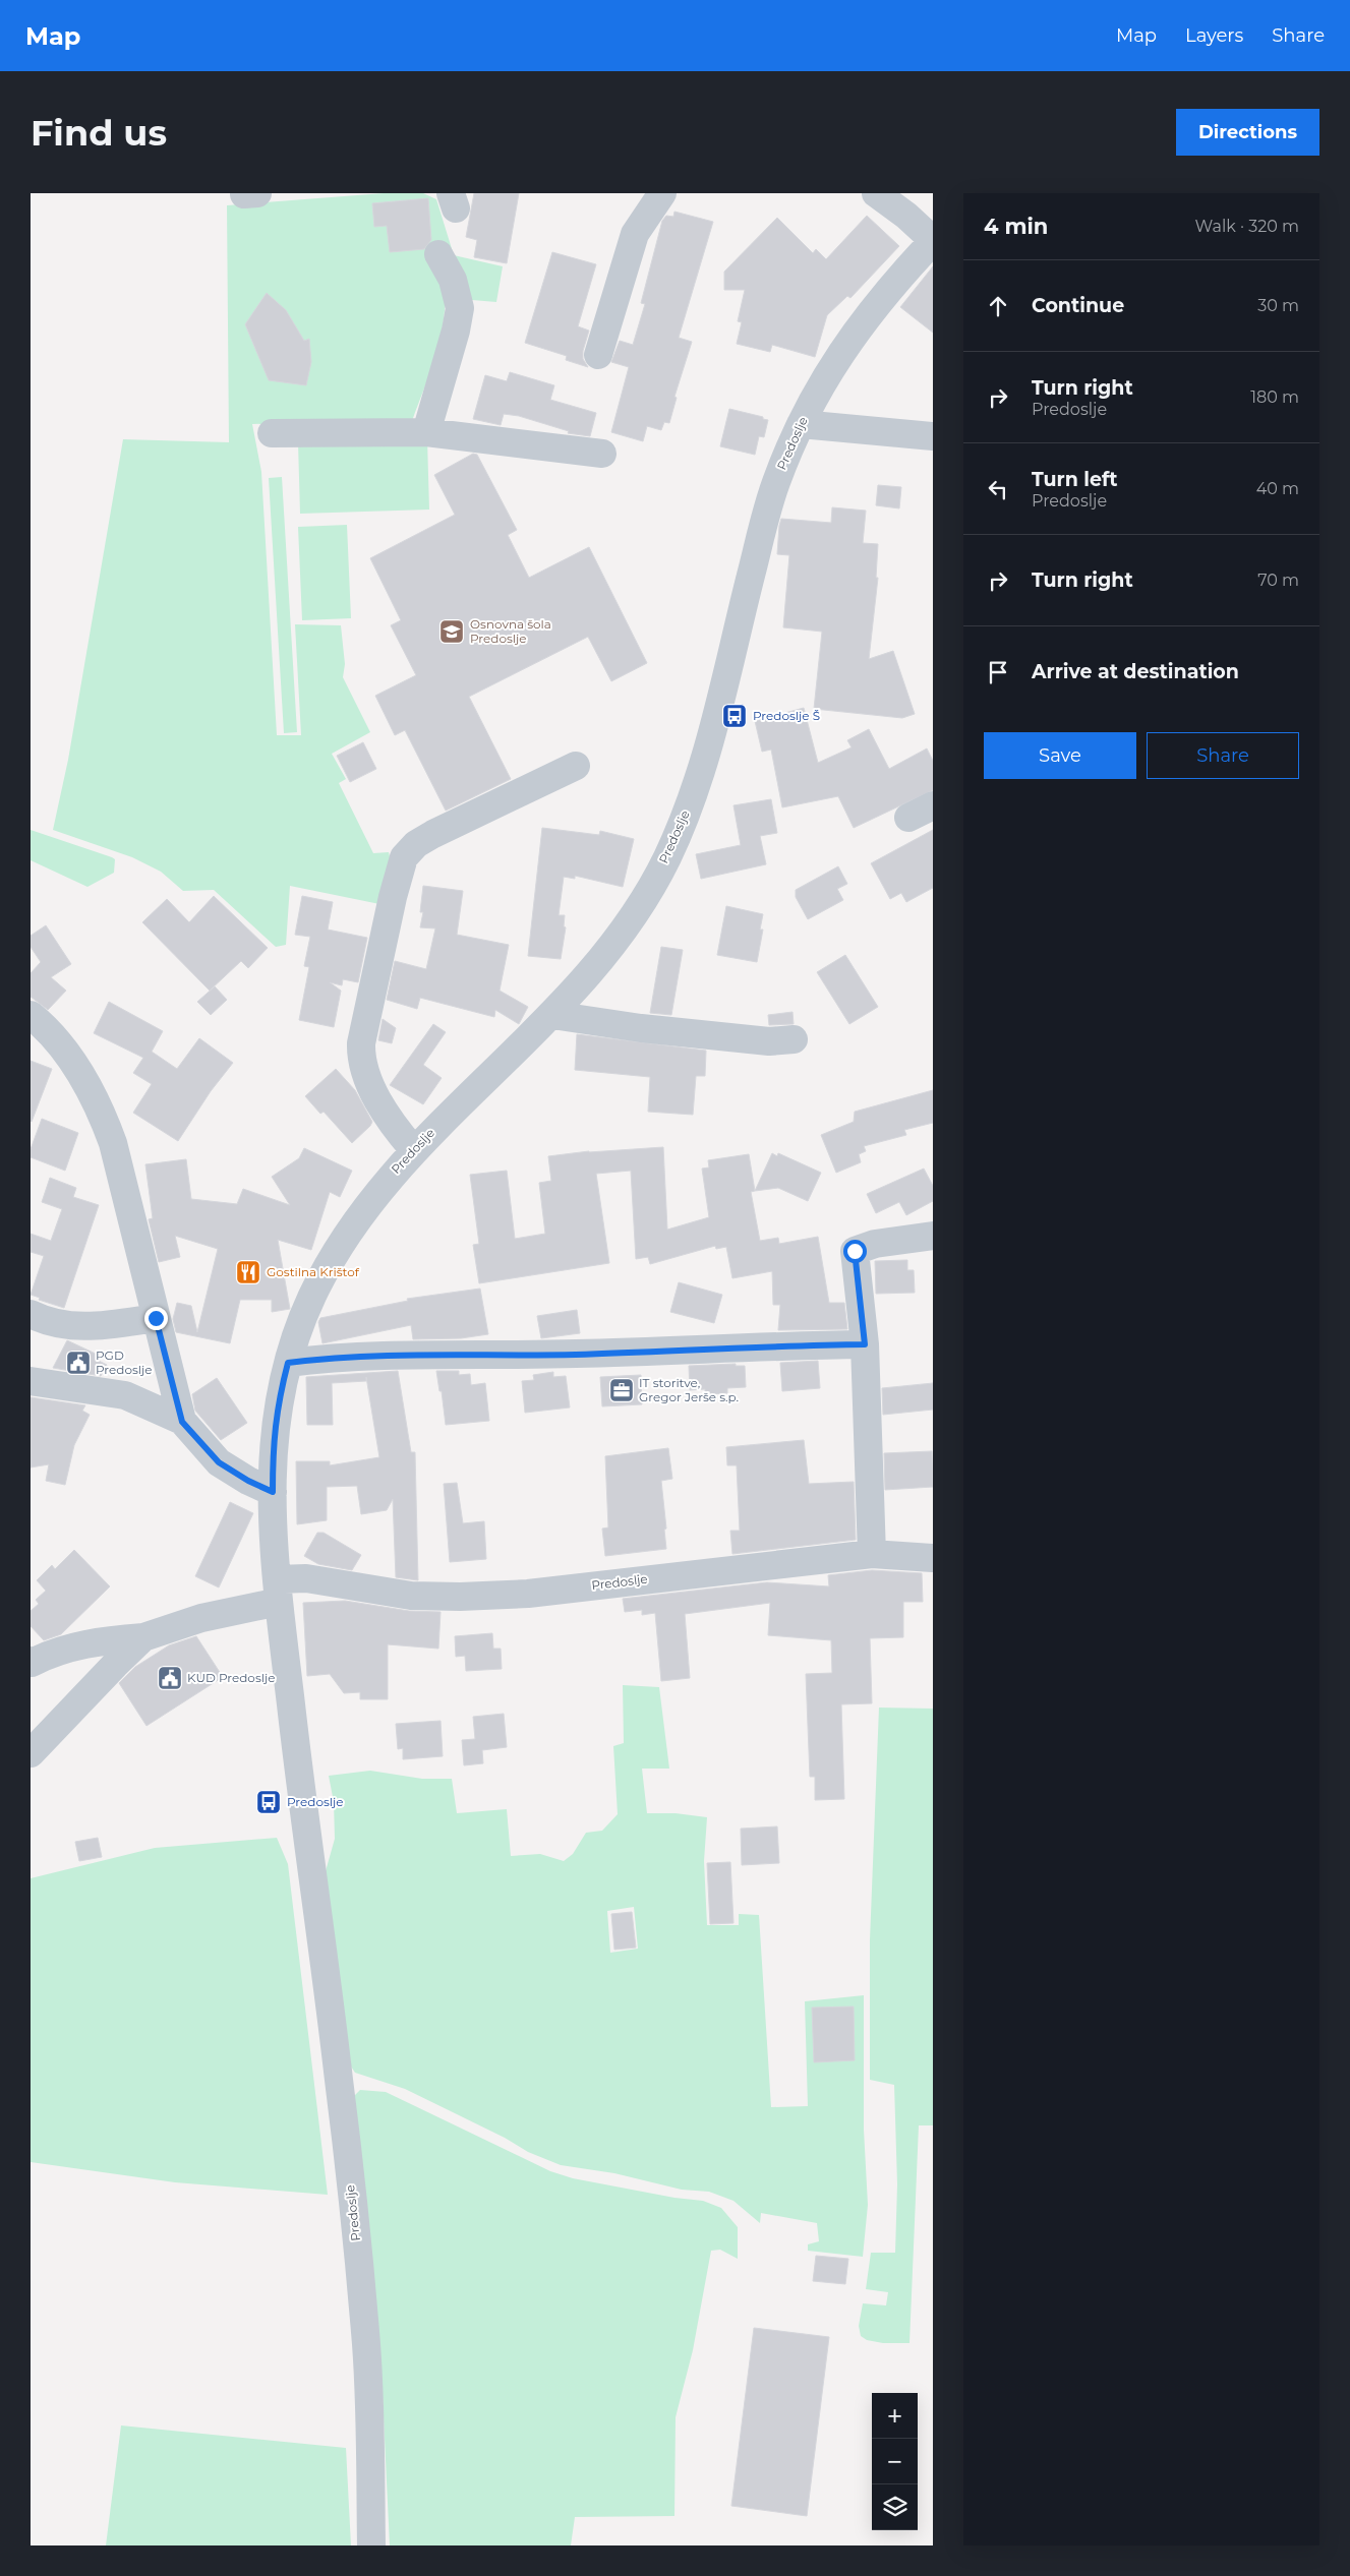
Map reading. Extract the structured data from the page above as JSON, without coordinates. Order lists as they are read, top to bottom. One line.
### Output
{"streets":{"street":["Predoslje"]},"places":{"school or university":["Osnovna šola Predoslje"],"bus stop":["Predoslje Š","Predoslje"],"restaurant":["Gostilna Krištof"],"public building":["PGD Predoslje","KUD Predoslje"],"office":["IT storitve, Gregor Jerše s.p."]},"page":{"header":"Map","nav":["Map","Layers","Share"],"buttons":["Directions",["Save","Share"]],"title":"Find us","heading":["4 min","Walk · 320 m"],"list":[["Continue","30 m"],["Turn right","Predoslje","180 m"],["Turn left","Predoslje","40 m"],["Turn right","70 m"],"Arrive at destination"],"map_buttons":["+","−"]}}
